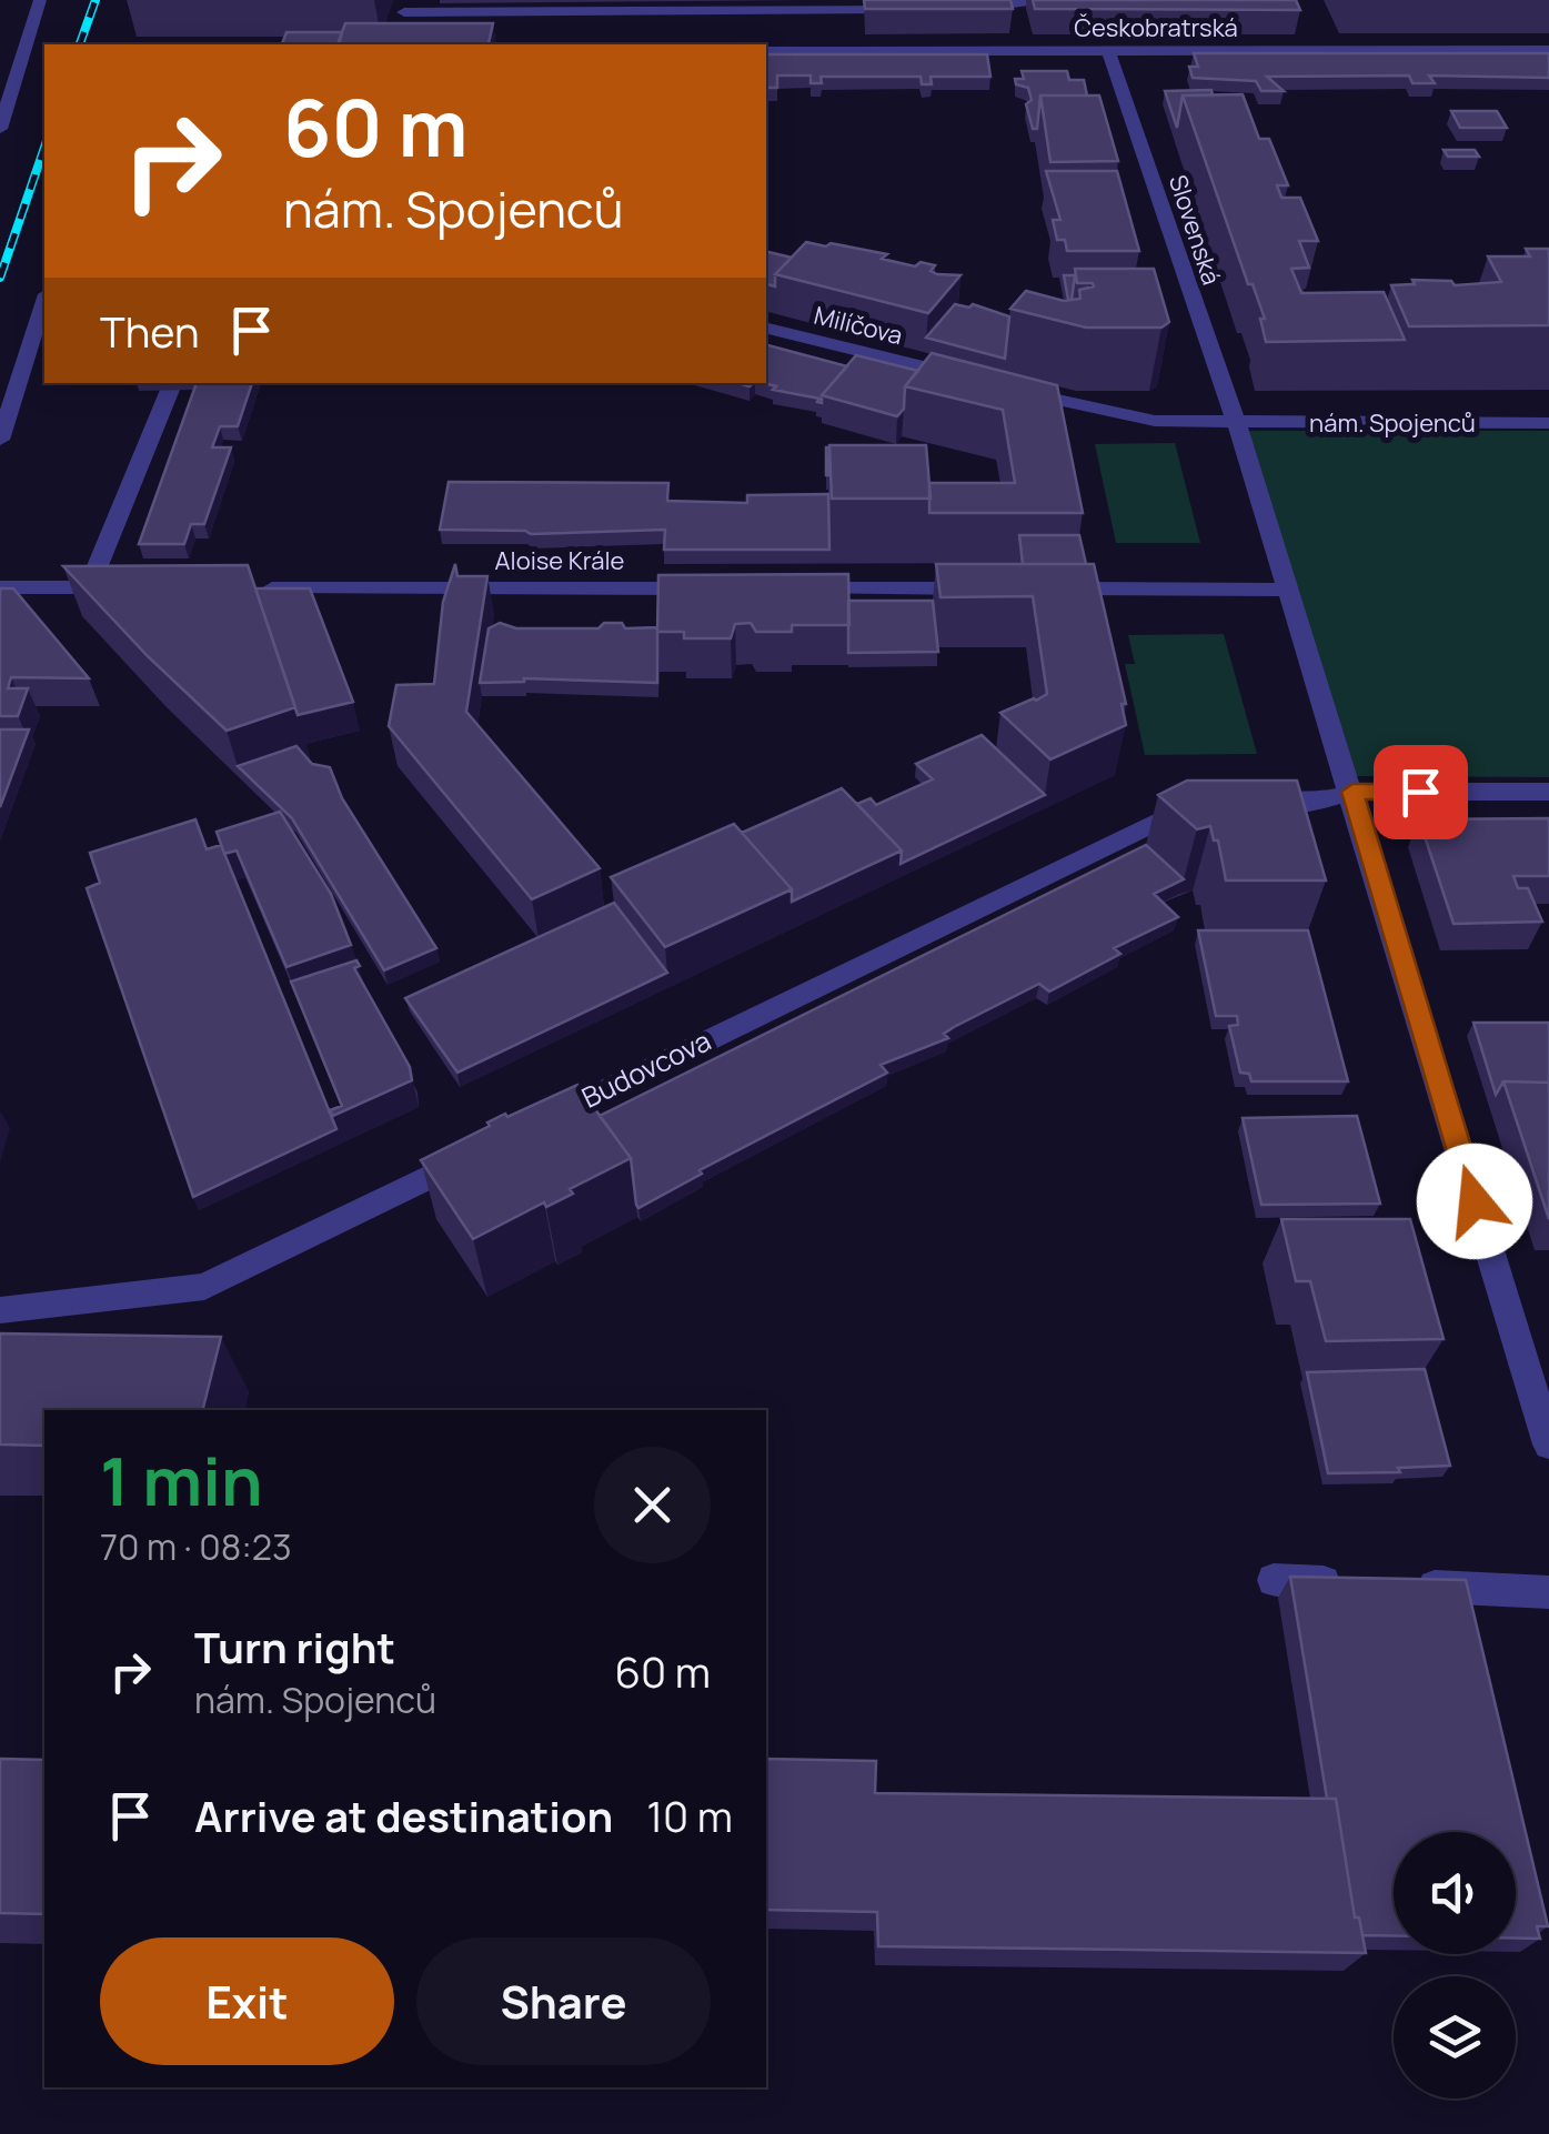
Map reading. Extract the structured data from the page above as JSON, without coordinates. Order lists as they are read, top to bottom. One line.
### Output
{"streets":{"street":["Českobratrská","Slovenská","Milíčova","nám. Spojenců","Aloise Krále","Budovcova"]},"crossings":[["Českobratrská","Slovenská"],["Slovenská","nám. Spojenců"],["Milíčova","nám. Spojenců"]],"page":{"turn":["60 m","nám. Spojenců"],"then":"Then","heading":["1 min","70 m · 08:23"],"list":[{"name":"Turn right","note":"nám. Spojenců","value":"60 m"},{"name":"Arrive at destination","value":"10 m"}],"buttons":["Exit","Share"]}}
